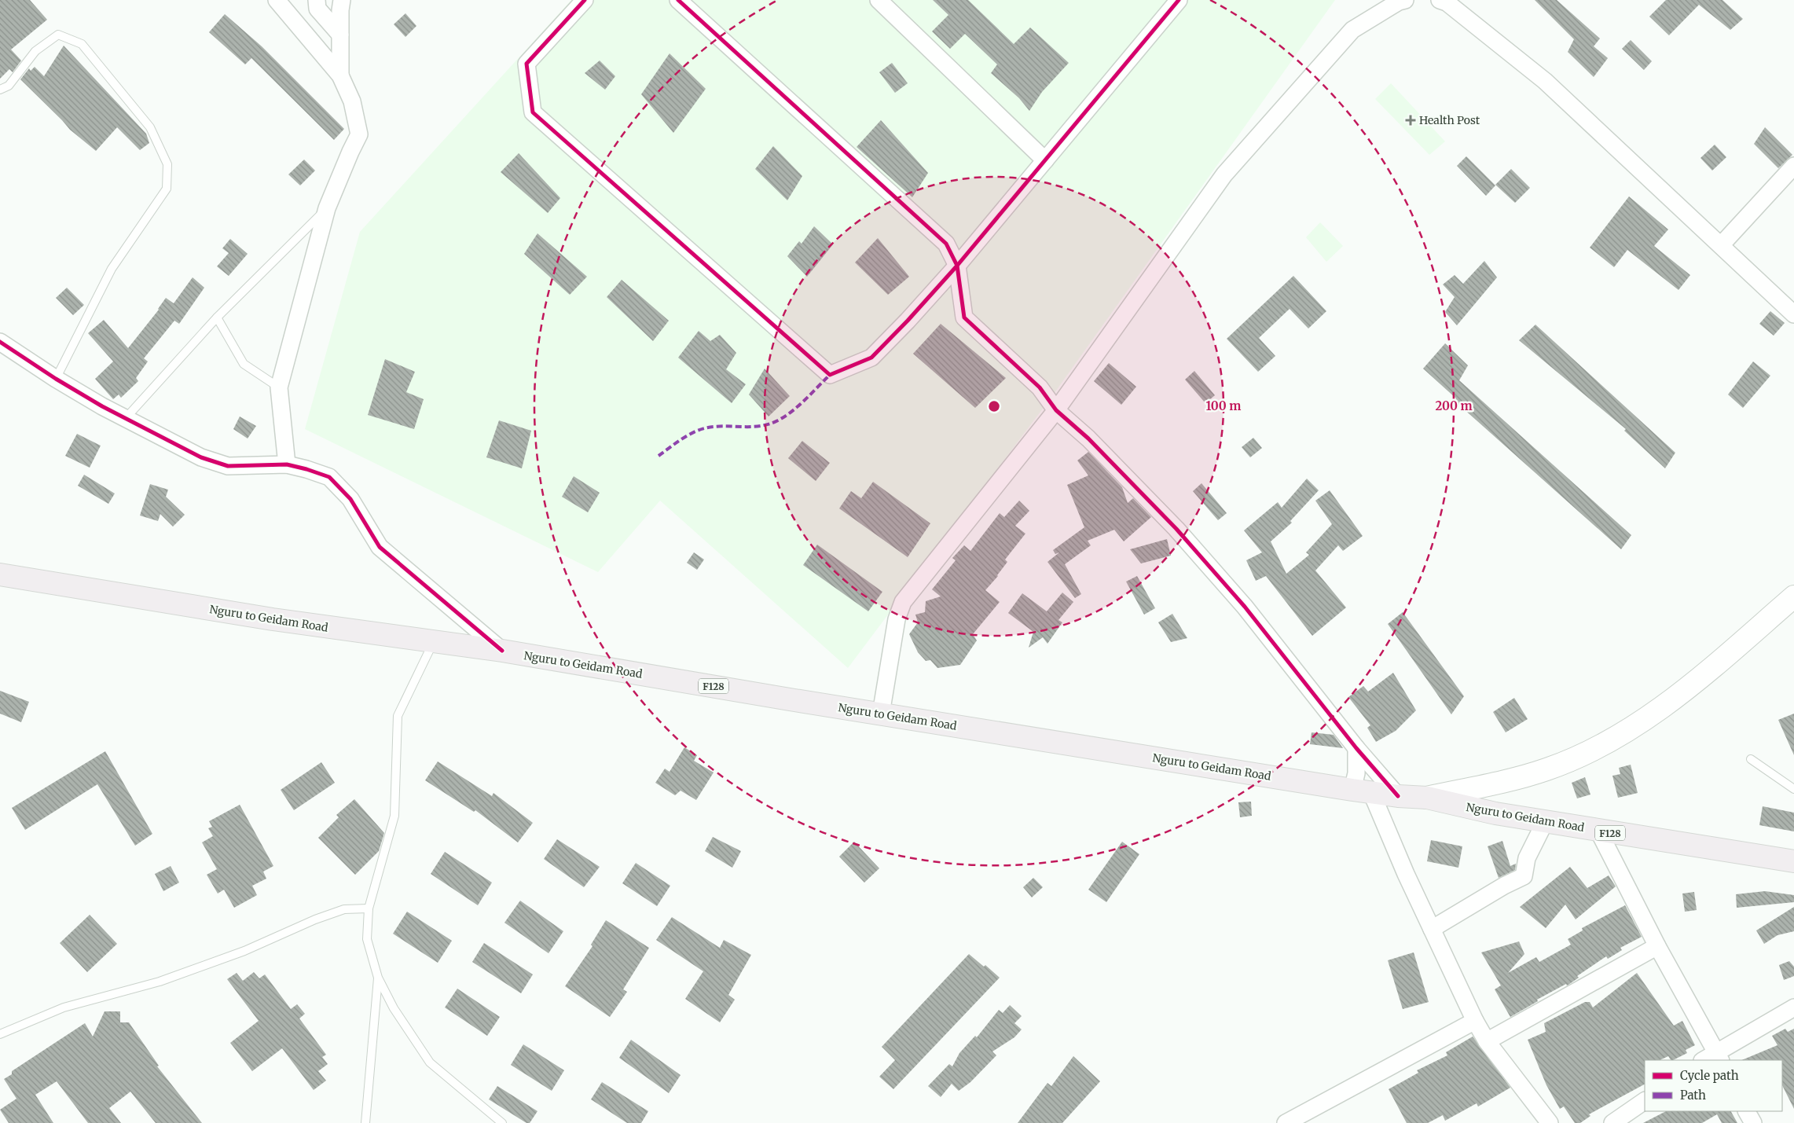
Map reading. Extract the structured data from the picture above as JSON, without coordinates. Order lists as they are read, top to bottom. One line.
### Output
{"streets":{"main road":["Nguru to Geidam Road","F128"]},"places":{"health":["Health Post"]},"legend":["Cycle path","Path"],"rings":["100 m","200 m"]}
